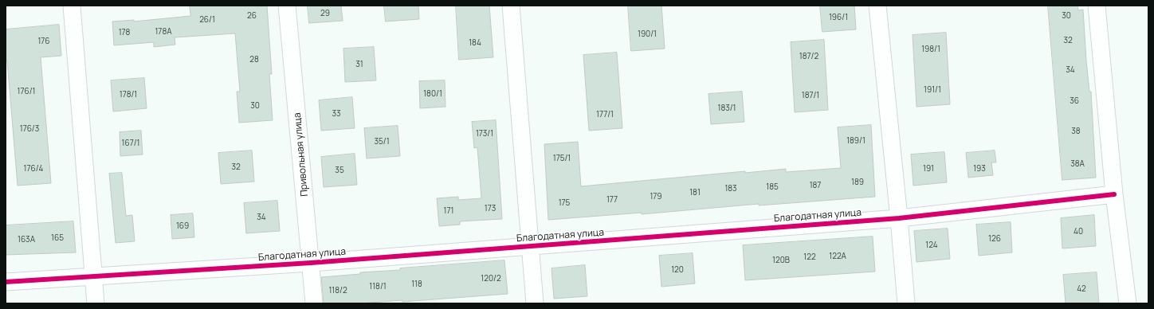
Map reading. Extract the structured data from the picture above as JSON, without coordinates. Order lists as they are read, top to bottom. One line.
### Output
{"streets":{"street":["Привольная улица","Благодатная улица"]},"crossings":[["Привольная улица","Благодатная улица"]],"house_numbers":["29","26","30","196/1","26/1","178А","178","190/1","32","176","184","198/1","187/2","28","31","34","191/1","176/1","180/1","178/1","187/1","36","30","183/1","33","177/1","176/3","38","173/1","189/1","35/1","167/1","175/1","38А","32","176/4","191","193","35","189","187","185","183","181","179","177","175","173","171","34","169","40","165","126","163А","124","122А","122","120В","120","120/2","118","118/1","42","118/2"]}
